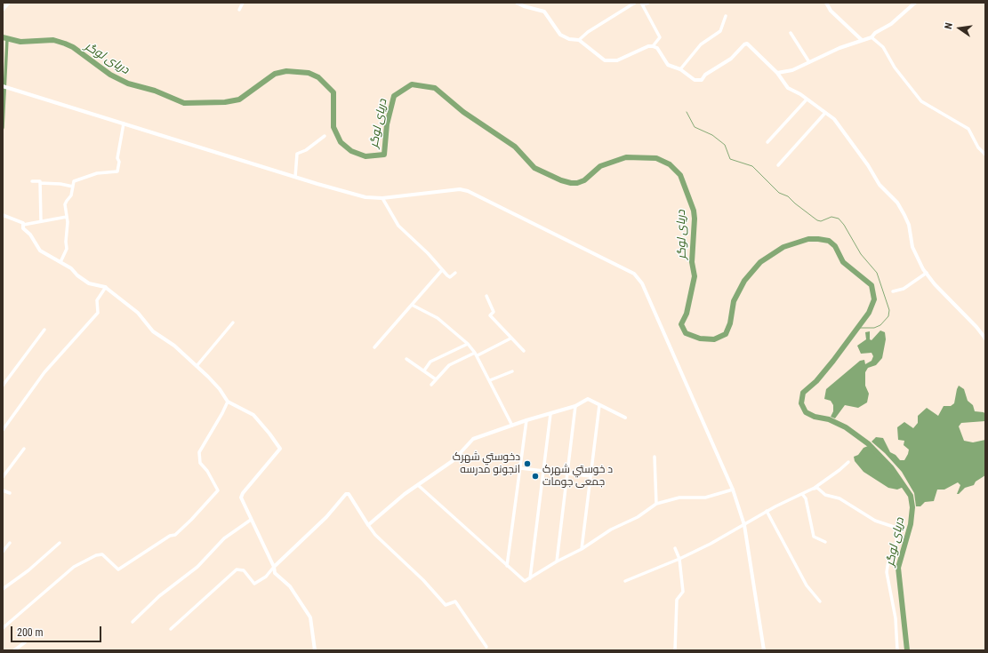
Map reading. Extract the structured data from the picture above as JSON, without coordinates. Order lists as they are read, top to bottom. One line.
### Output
{"water":["دریای لوگر"],"places":["دخوستي شهرک انجونو مدرسه","د خوستي شهرک جمعی جومات"],"scale_bar":"200 m","north":"left"}
